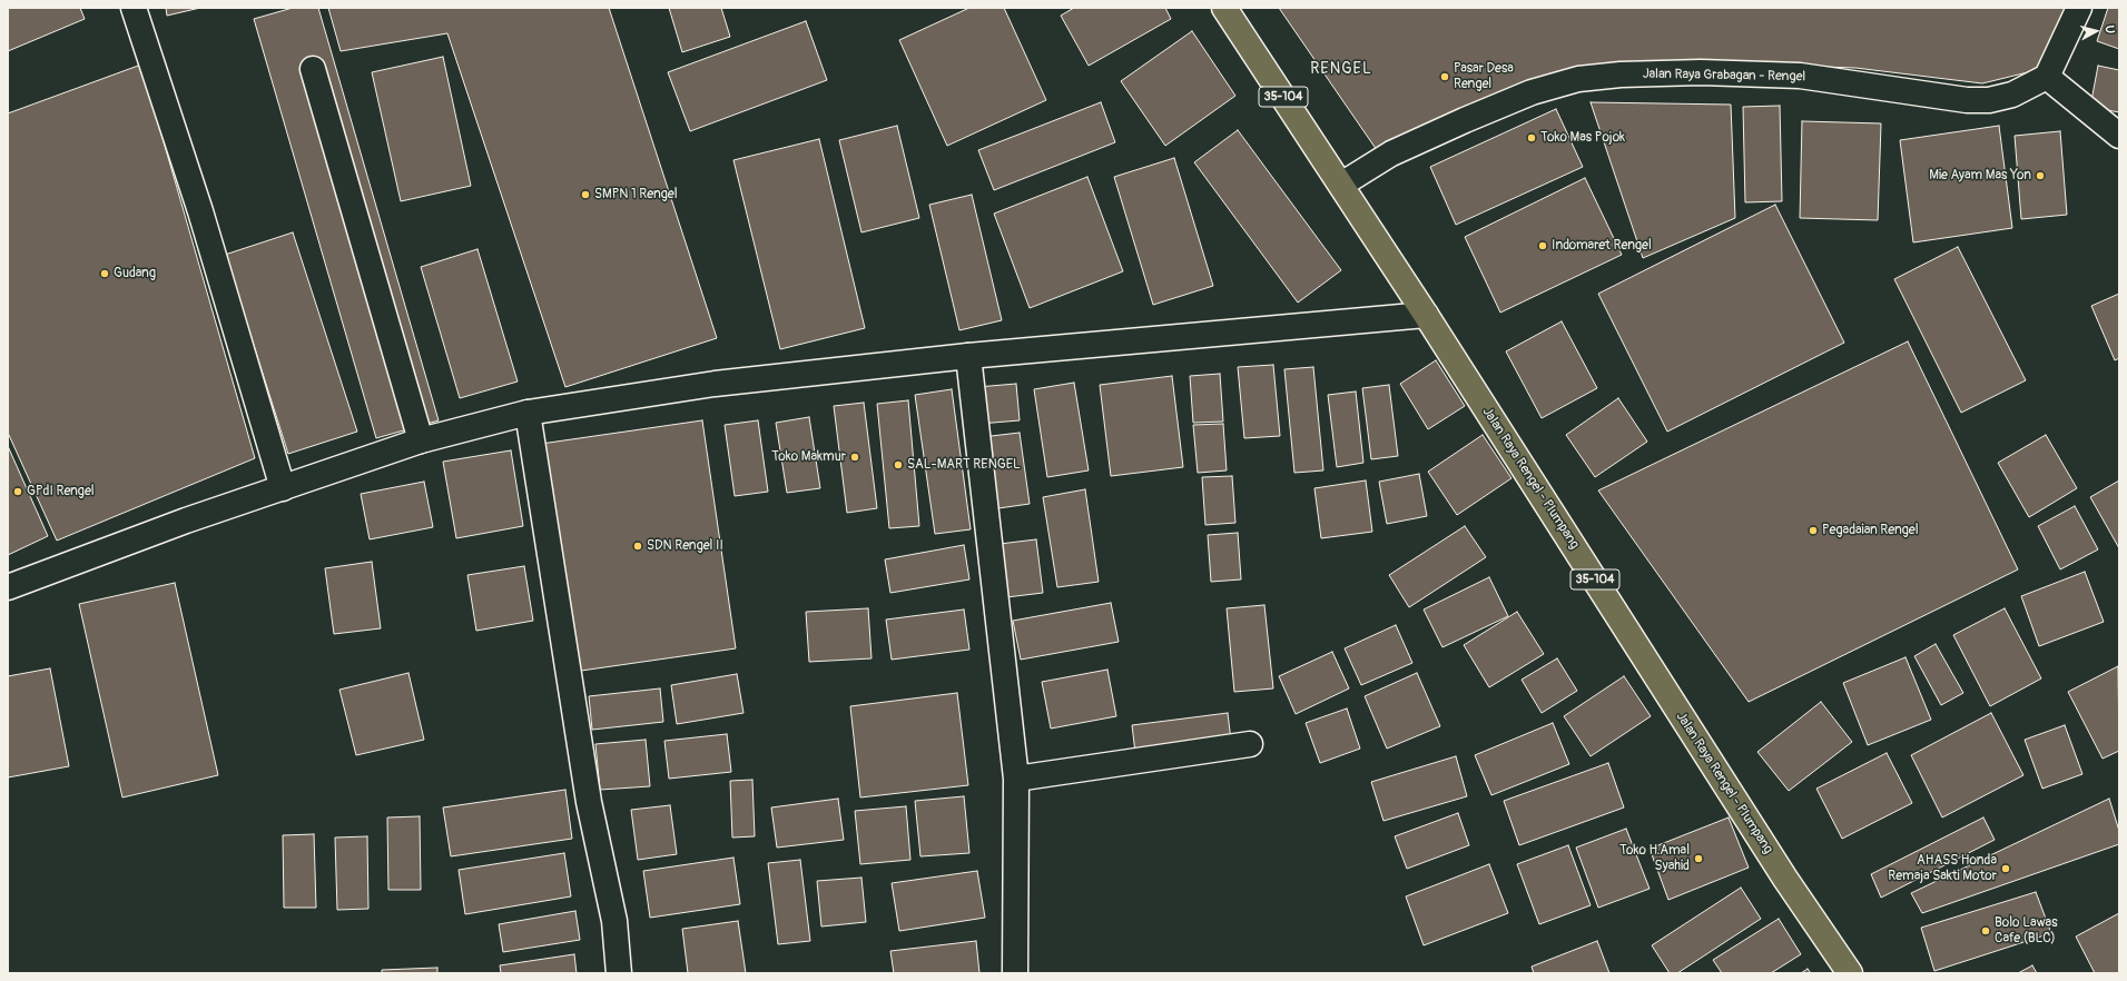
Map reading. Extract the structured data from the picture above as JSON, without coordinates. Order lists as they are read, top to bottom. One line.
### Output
{"streets":{"main road":["35-104","Jalan Raya Rengel - Plumpang"],"street":["Jalan Raya Grabagan - Rengel"]},"crossings":[["Jalan Raya Grabagan - Rengel","35-104"],["Jalan Raya Grabagan - Rengel","Jalan Raya Rengel - Plumpang"],["35-104","Jalan Raya Rengel - Plumpang"]],"districts":["RENGEL"],"places":["Pasar Desa Rengel","Toko Mas Pojok","Mie Ayam Mas Yon","SMPN 1 Rengel","Indomaret Rengel","Gudang","Toko Makmur","SAL-MART RENGEL","GPdI Rengel","Pegadaian Rengel","SDN Rengel II","Toko H.Amal Syahid","AHASS Honda Remaja Sakti Motor","Bolo Lawas Cafe (BLC)"],"north":"right"}
